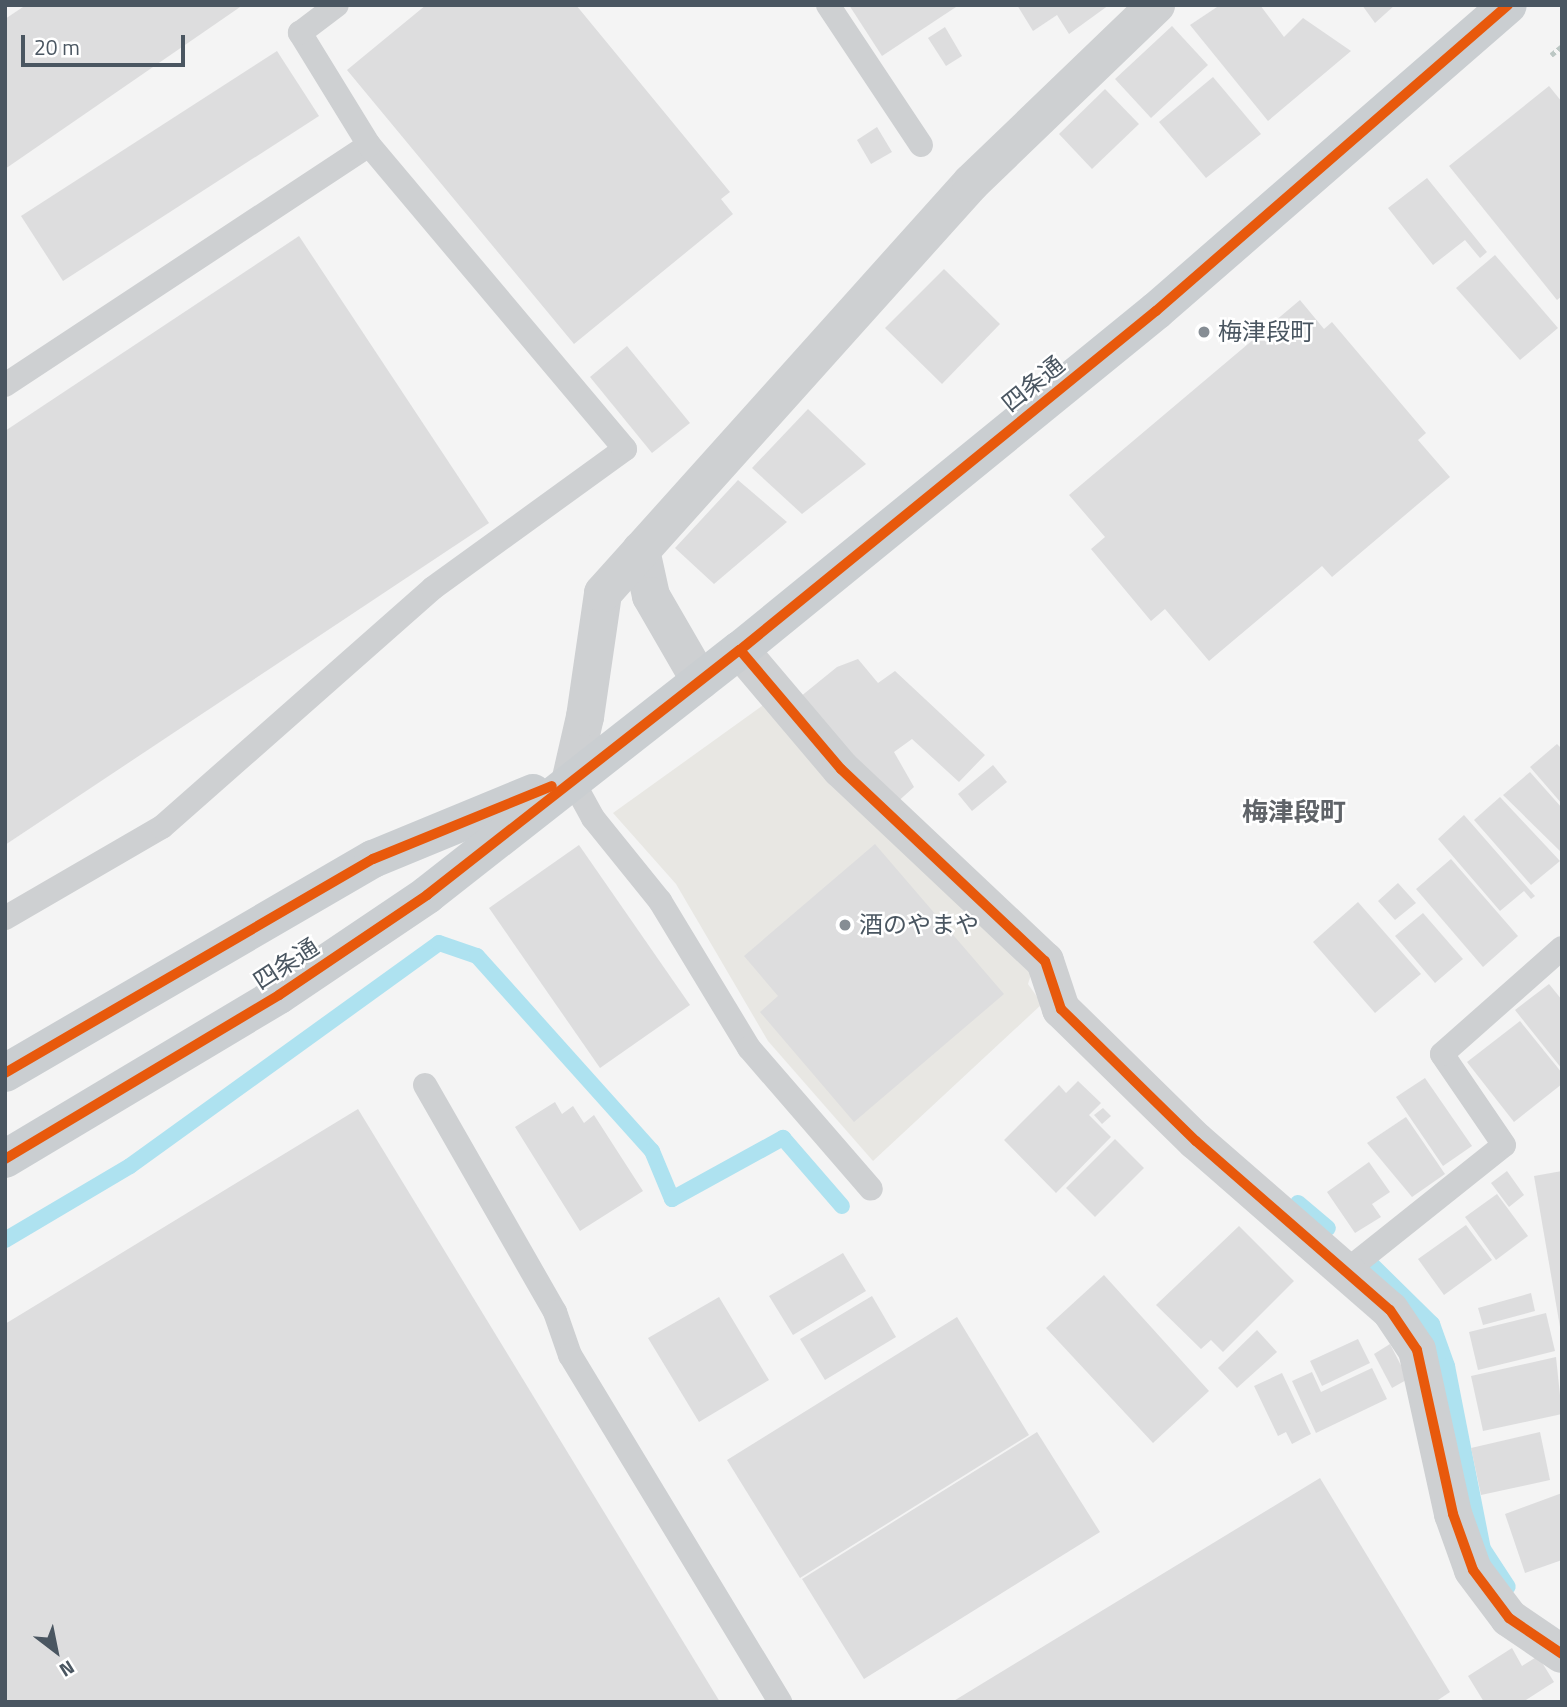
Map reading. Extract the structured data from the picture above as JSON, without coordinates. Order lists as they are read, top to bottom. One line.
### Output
{"streets":{"main road":["四条通"]},"districts":["梅津段町"],"places":["梅津段町","酒のやまや"],"scale_bar":"20 m","north":"bottom right"}
